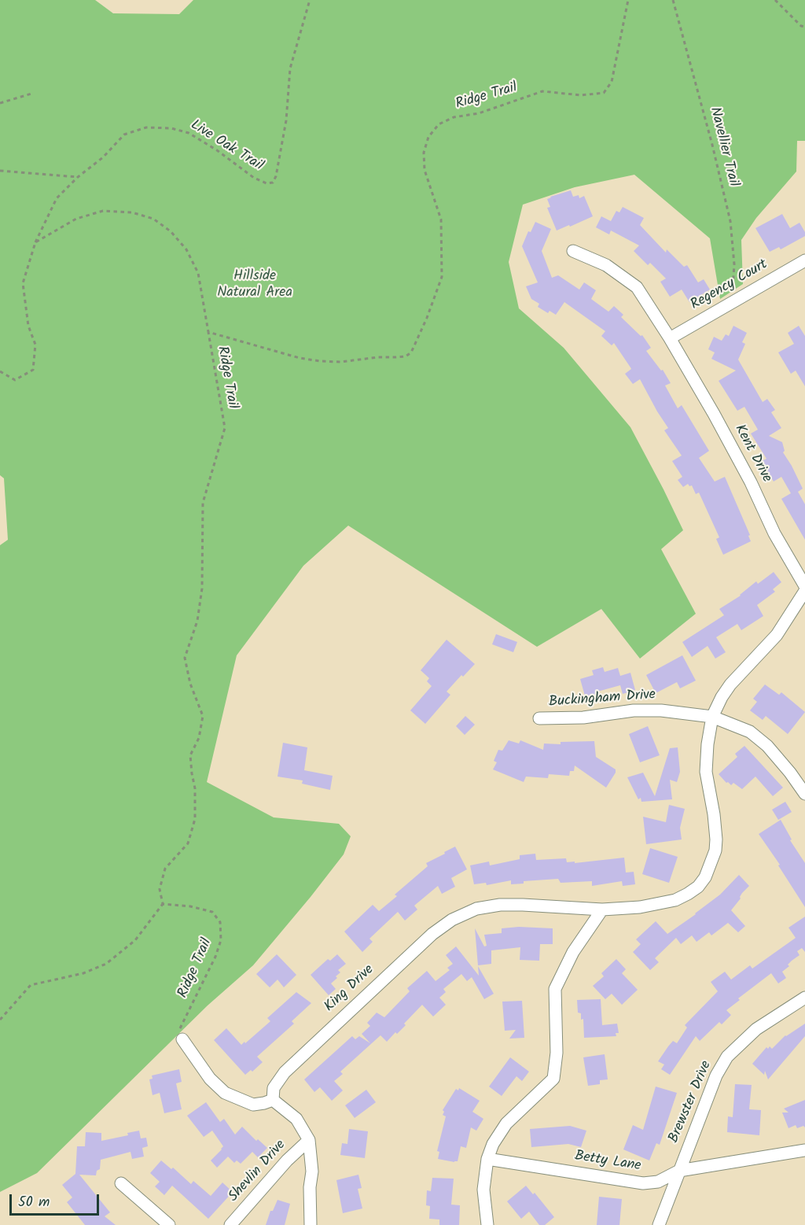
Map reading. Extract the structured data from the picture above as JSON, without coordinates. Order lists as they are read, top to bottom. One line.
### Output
{"streets":{"street":["Regency Court","Kent Drive","Buckingham Drive","King Drive","Brewster Drive","Betty Lane","Shevlin Drive"],"path":["Ridge Trail","Live Oak Trail","Navellier Trail"]},"crossings":[["Navellier Trail","Regency Court"],["Regency Court","Kent Drive"],["Buckingham Drive","King Drive"],["Brewster Drive","Betty Lane"]],"parks":["Hillside Natural Area"],"scale_bar":"50 m"}
